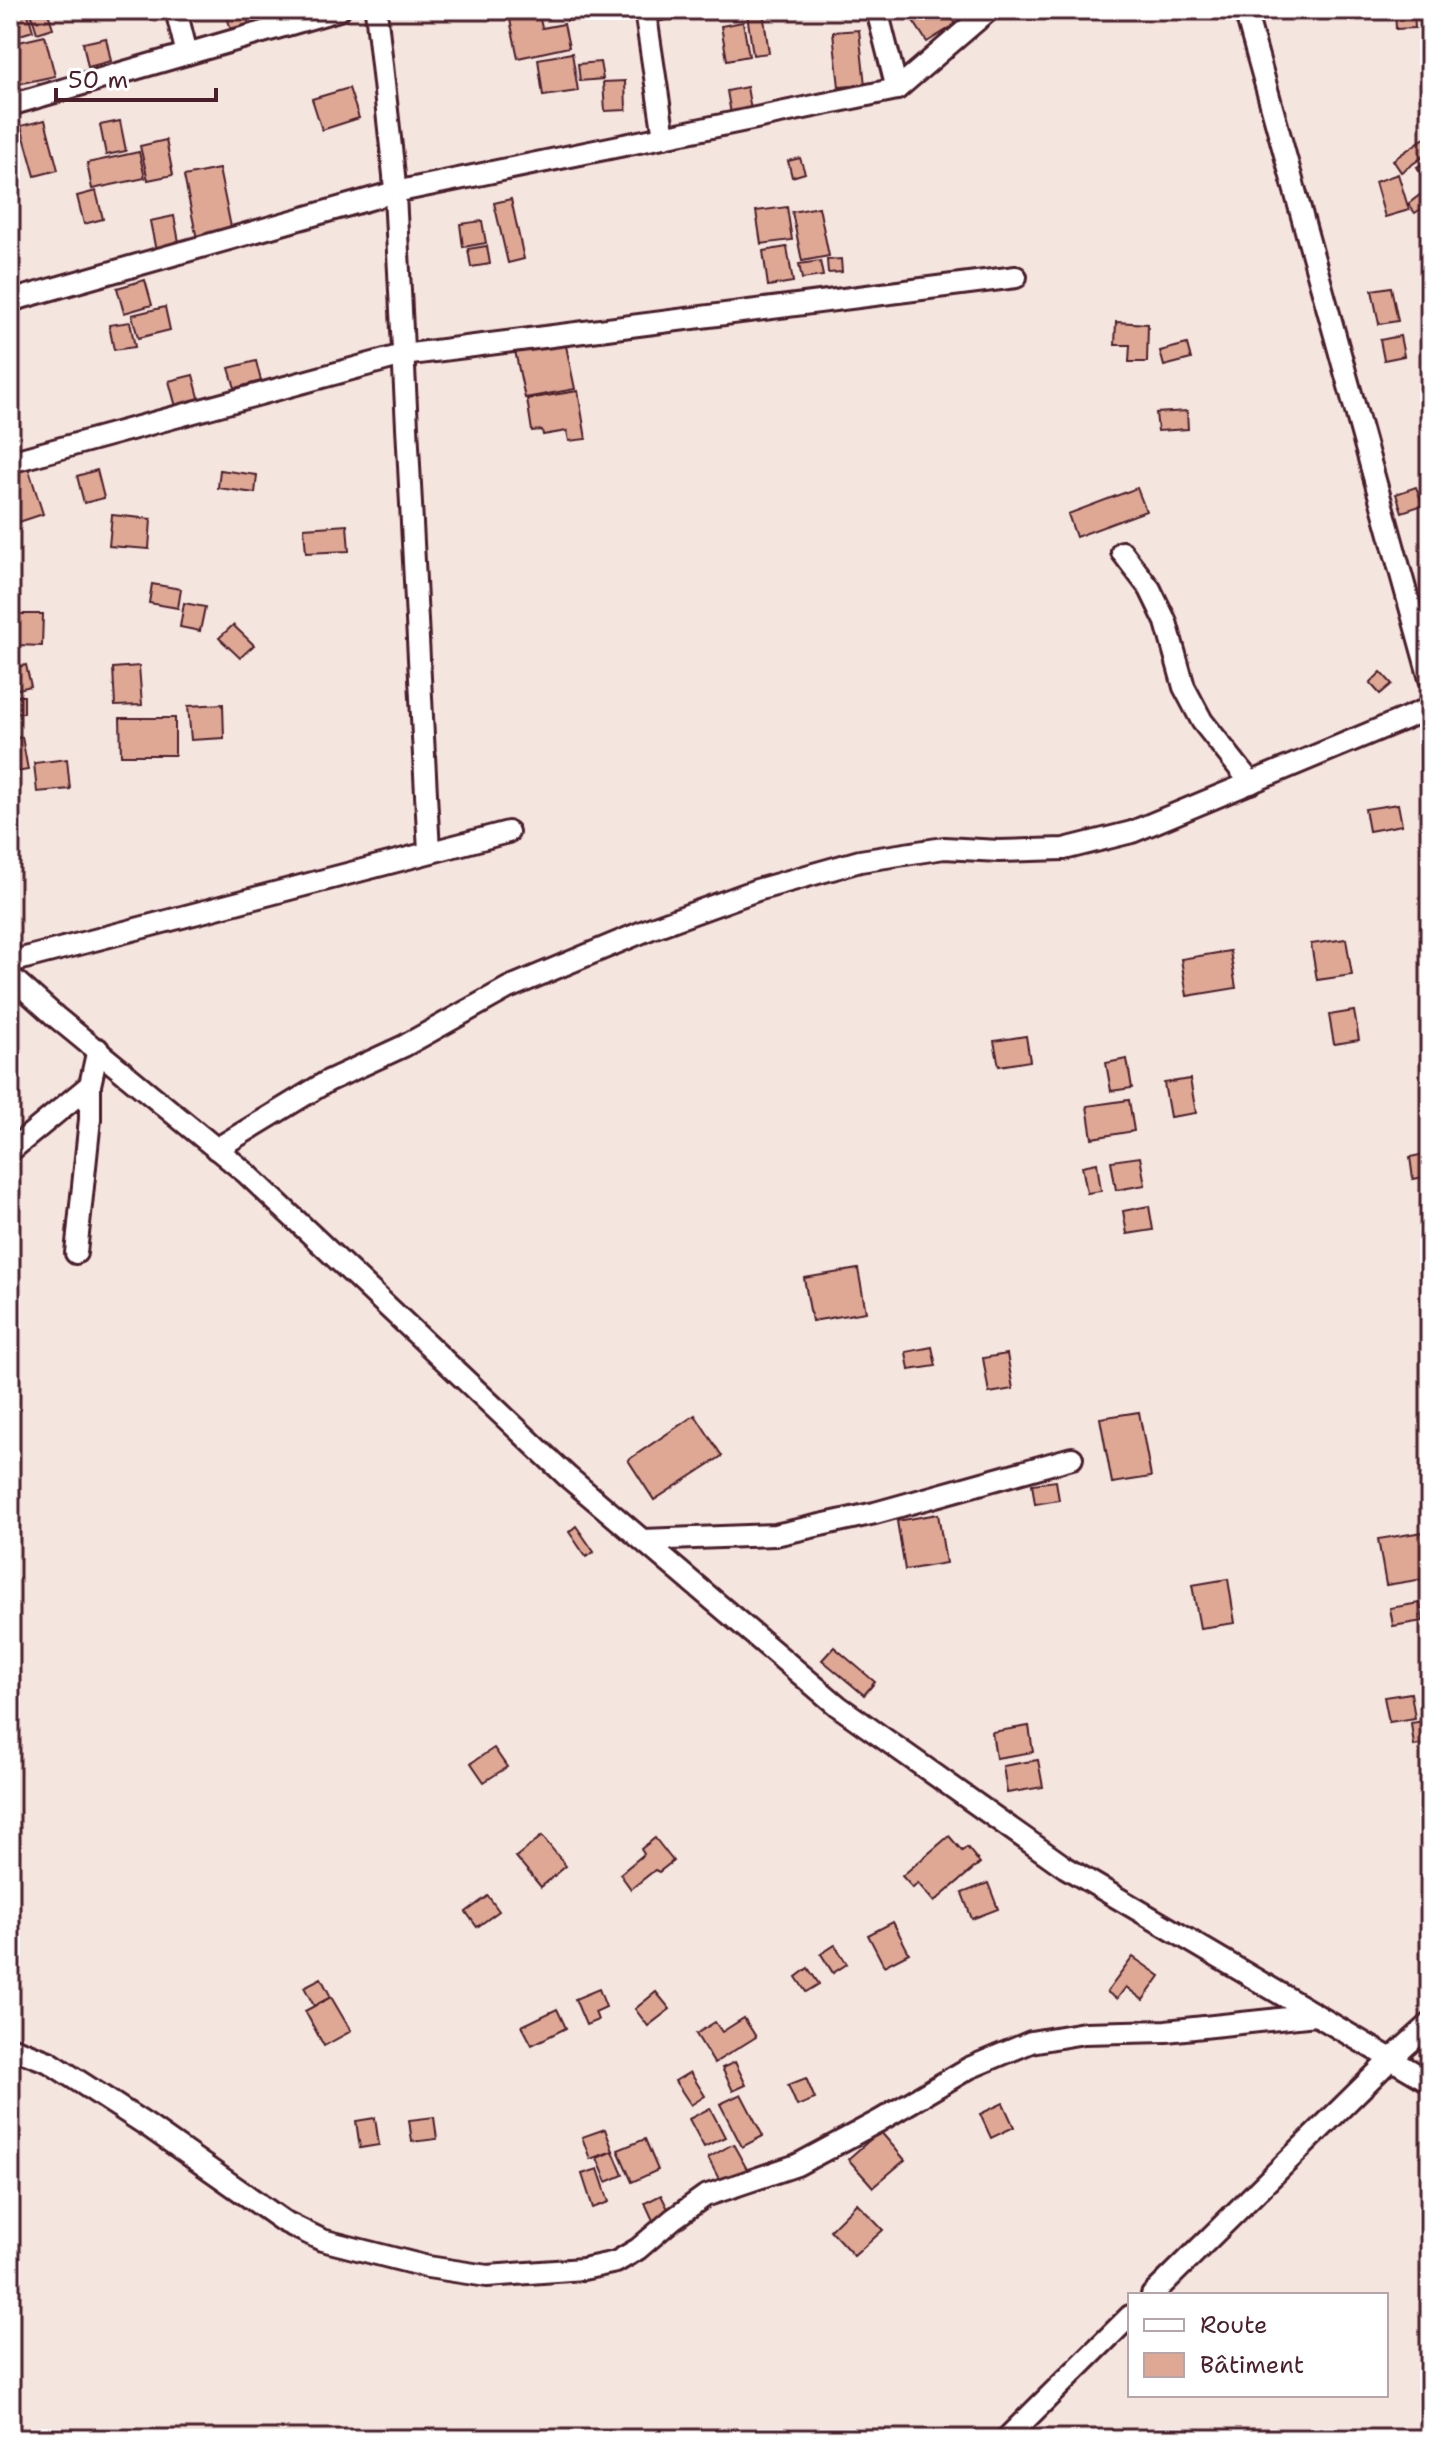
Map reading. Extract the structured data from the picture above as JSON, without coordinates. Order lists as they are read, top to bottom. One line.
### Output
{"legend":["Route","Bâtiment"],"scale_bar":"50 m"}
